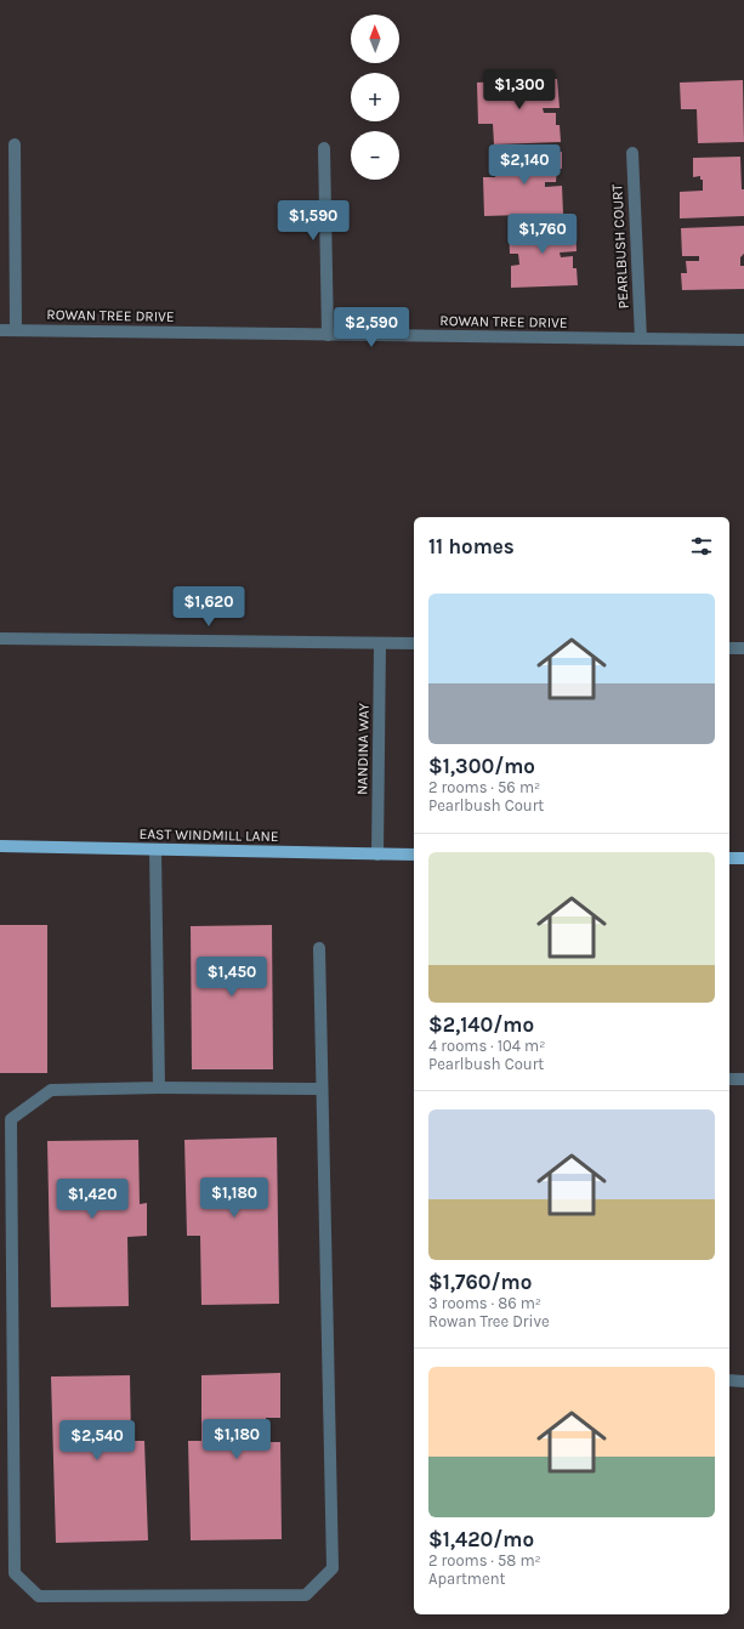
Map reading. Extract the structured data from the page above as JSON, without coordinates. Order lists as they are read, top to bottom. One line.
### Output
{"streets":{"main road":["EAST WINDMILL LANE"],"street":["PEARLBUSH COURT","ROWAN TREE DRIVE","NANDINA WAY"]},"crossings":[["PEARLBUSH COURT","ROWAN TREE DRIVE"],["NANDINA WAY","EAST WINDMILL LANE"]],"north":"top","page":{"map_buttons":["+","−"],"price":["$1,300","$2,140","$1,590","$1,760","$2,590","$1,620","$1,450","$1,180","$1,420","$1,180","$2,540"],"heading":"11 homes","list":[{"name":"$1,300/mo","note":"2 rooms · 56 m² · Pearlbush Court"},{"name":"$2,140/mo","note":"4 rooms · 104 m² · Pearlbush Court"},{"name":"$1,760/mo","note":"3 rooms · 86 m² · Rowan Tree Drive"},{"name":"$1,420/mo","note":"2 rooms · 58 m² · Apartment"}]}}
